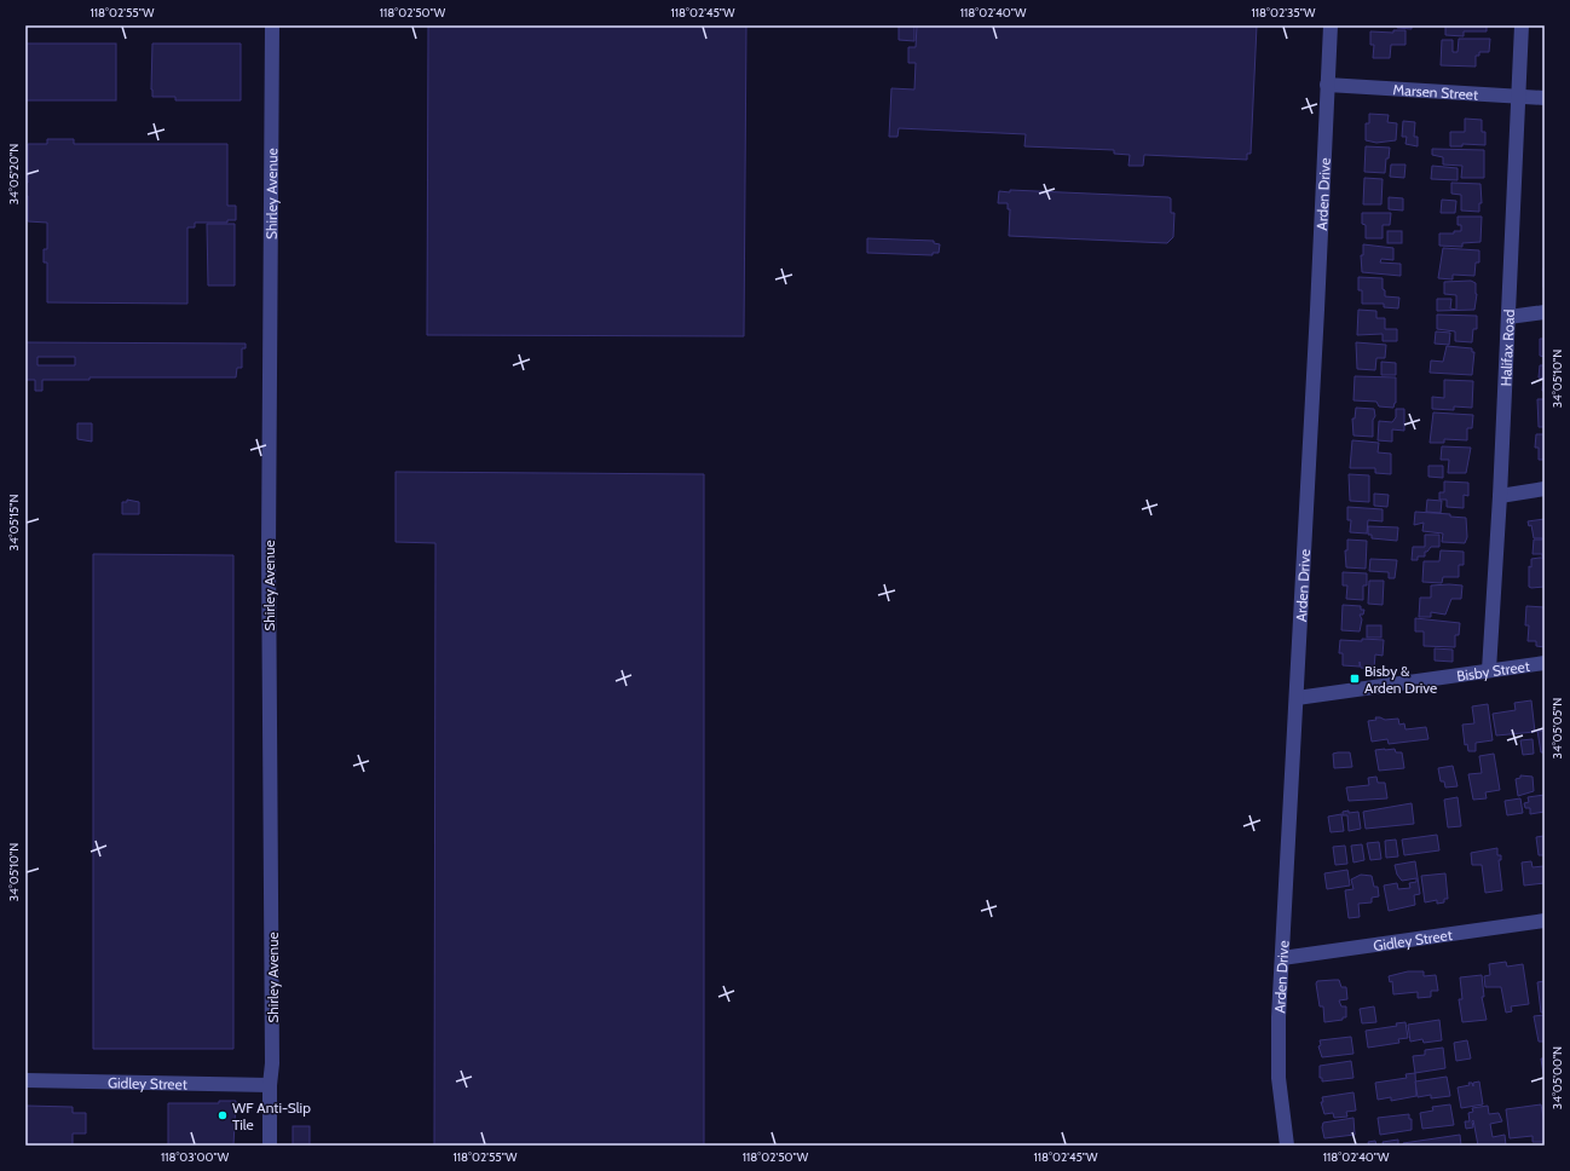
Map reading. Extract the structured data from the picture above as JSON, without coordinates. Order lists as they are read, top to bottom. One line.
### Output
{"streets":{"street":["Marsen Street","Shirley Avenue","Arden Drive","Halifax Road","Bisby Street","Gidley Street"]},"crossings":[["Marsen Street","Arden Drive"],["Marsen Street","Halifax Road"],["Shirley Avenue","Gidley Street"],["Arden Drive","Bisby Street"],["Arden Drive","Gidley Street"],["Halifax Road","Bisby Street"]],"places":{"transit":["Bisby & Arden Drive"],"other":["WF Anti-Slip Tile"]},"coordinates":["118°02'55\"W","118°02'50\"W","118°02'45\"W","118°02'40\"W","118°02'35\"W","34°05'20\"N","34°05'10\"N","34°05'15\"N","34°05'05\"N","34°05'00\"N","118°03'00\"W"]}
